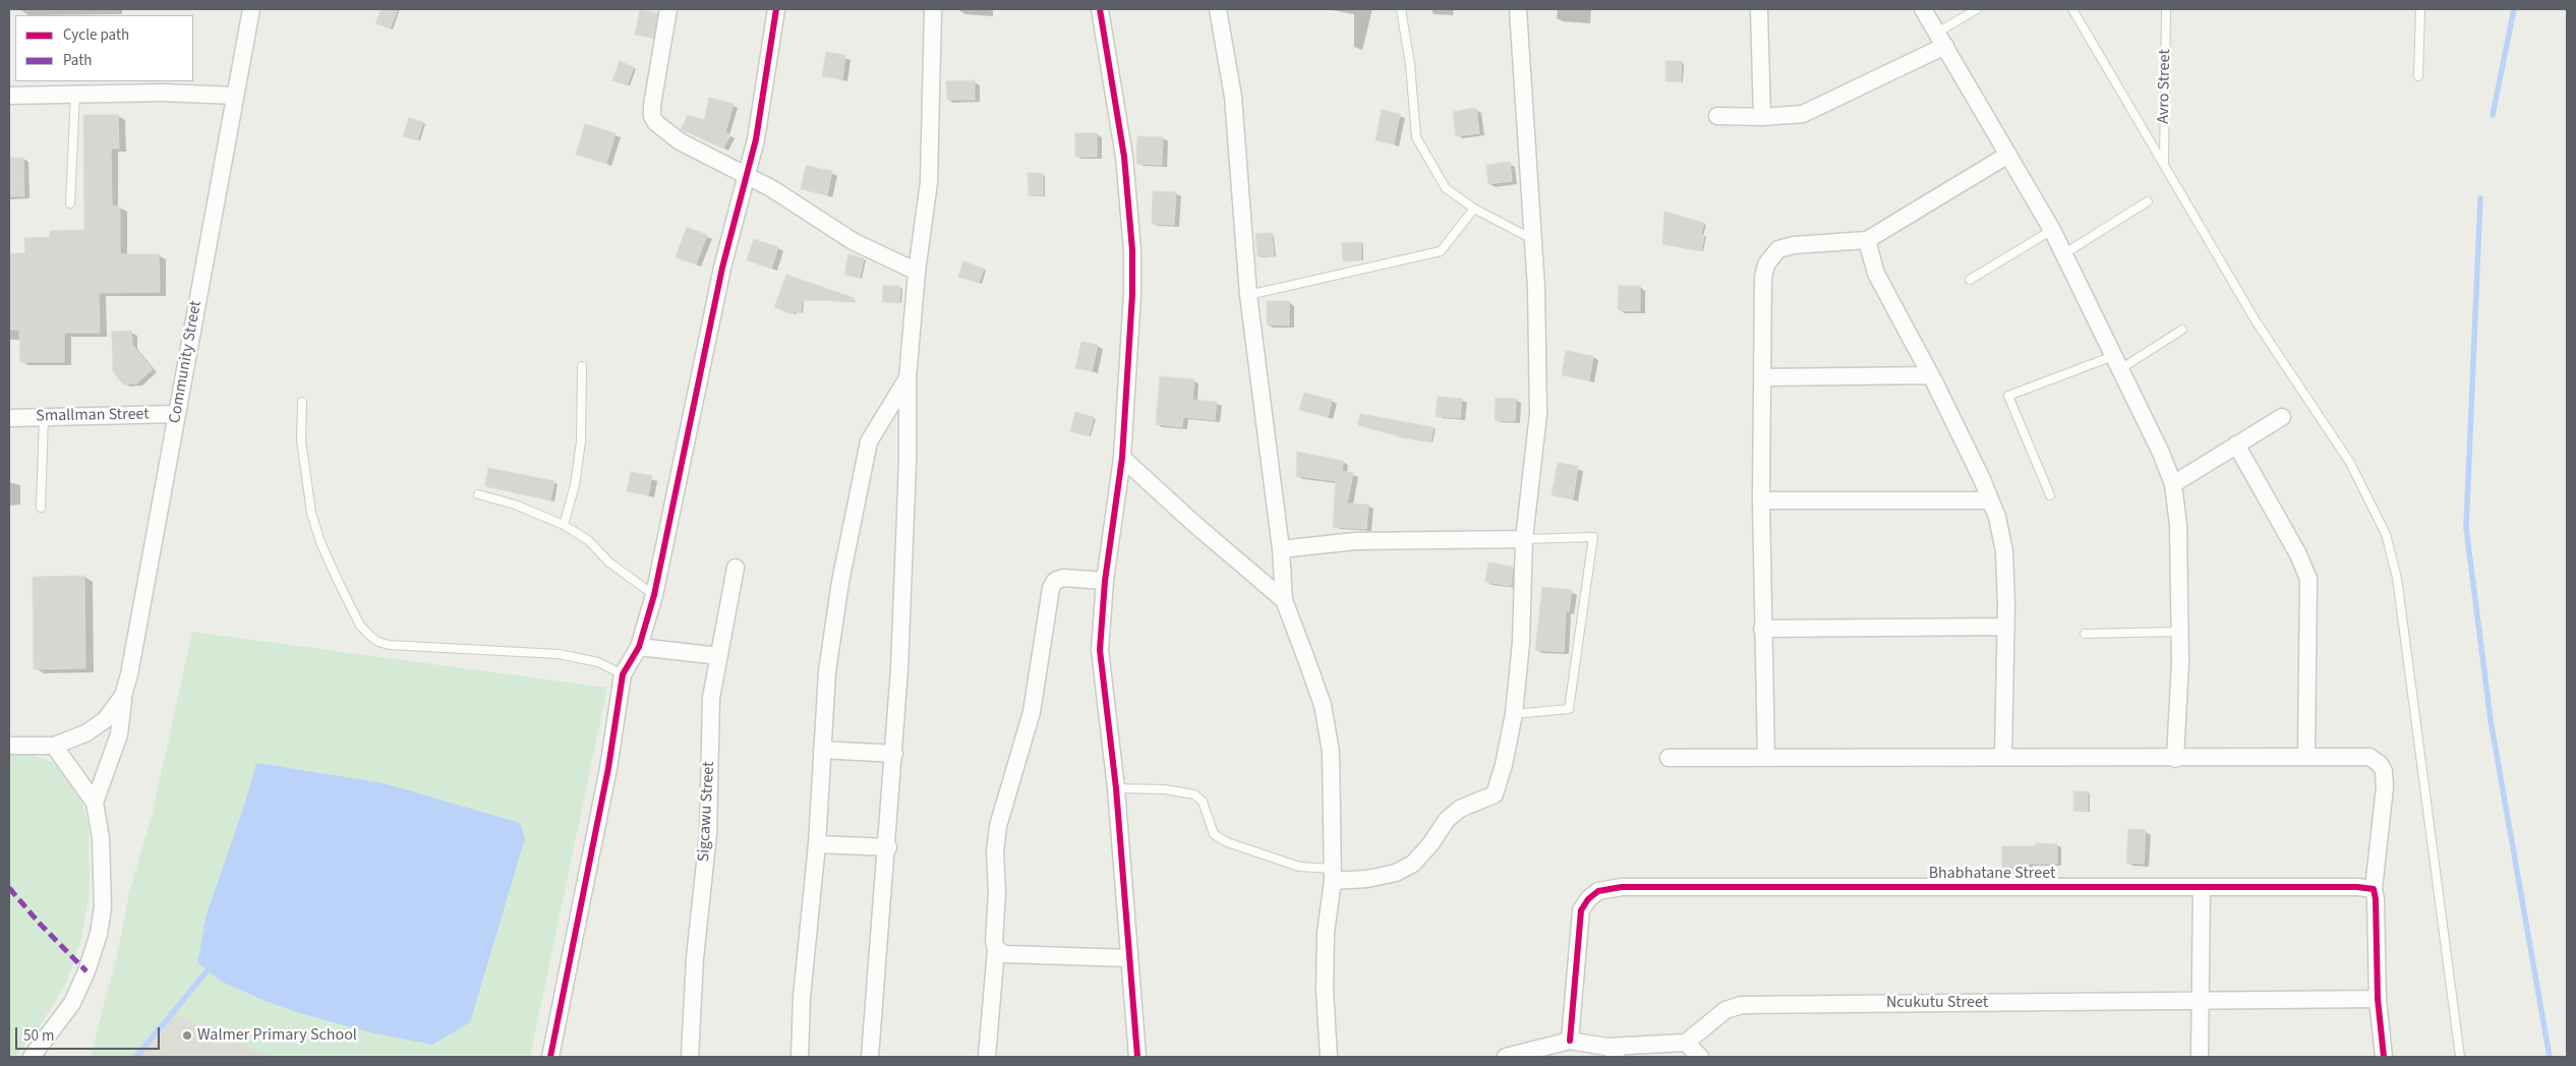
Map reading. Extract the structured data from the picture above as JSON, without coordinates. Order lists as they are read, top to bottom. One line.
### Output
{"streets":{"street":["Community Street","Smallman Street","Sigcawu Street","Bhabhatane Street","Ncukutu Street"],"lane":["Avro Street"]},"crossings":[["Community Street","Smallman Street"]],"places":["Walmer Primary School"],"legend":["Cycle path","Path"],"scale_bar":"50 m"}
